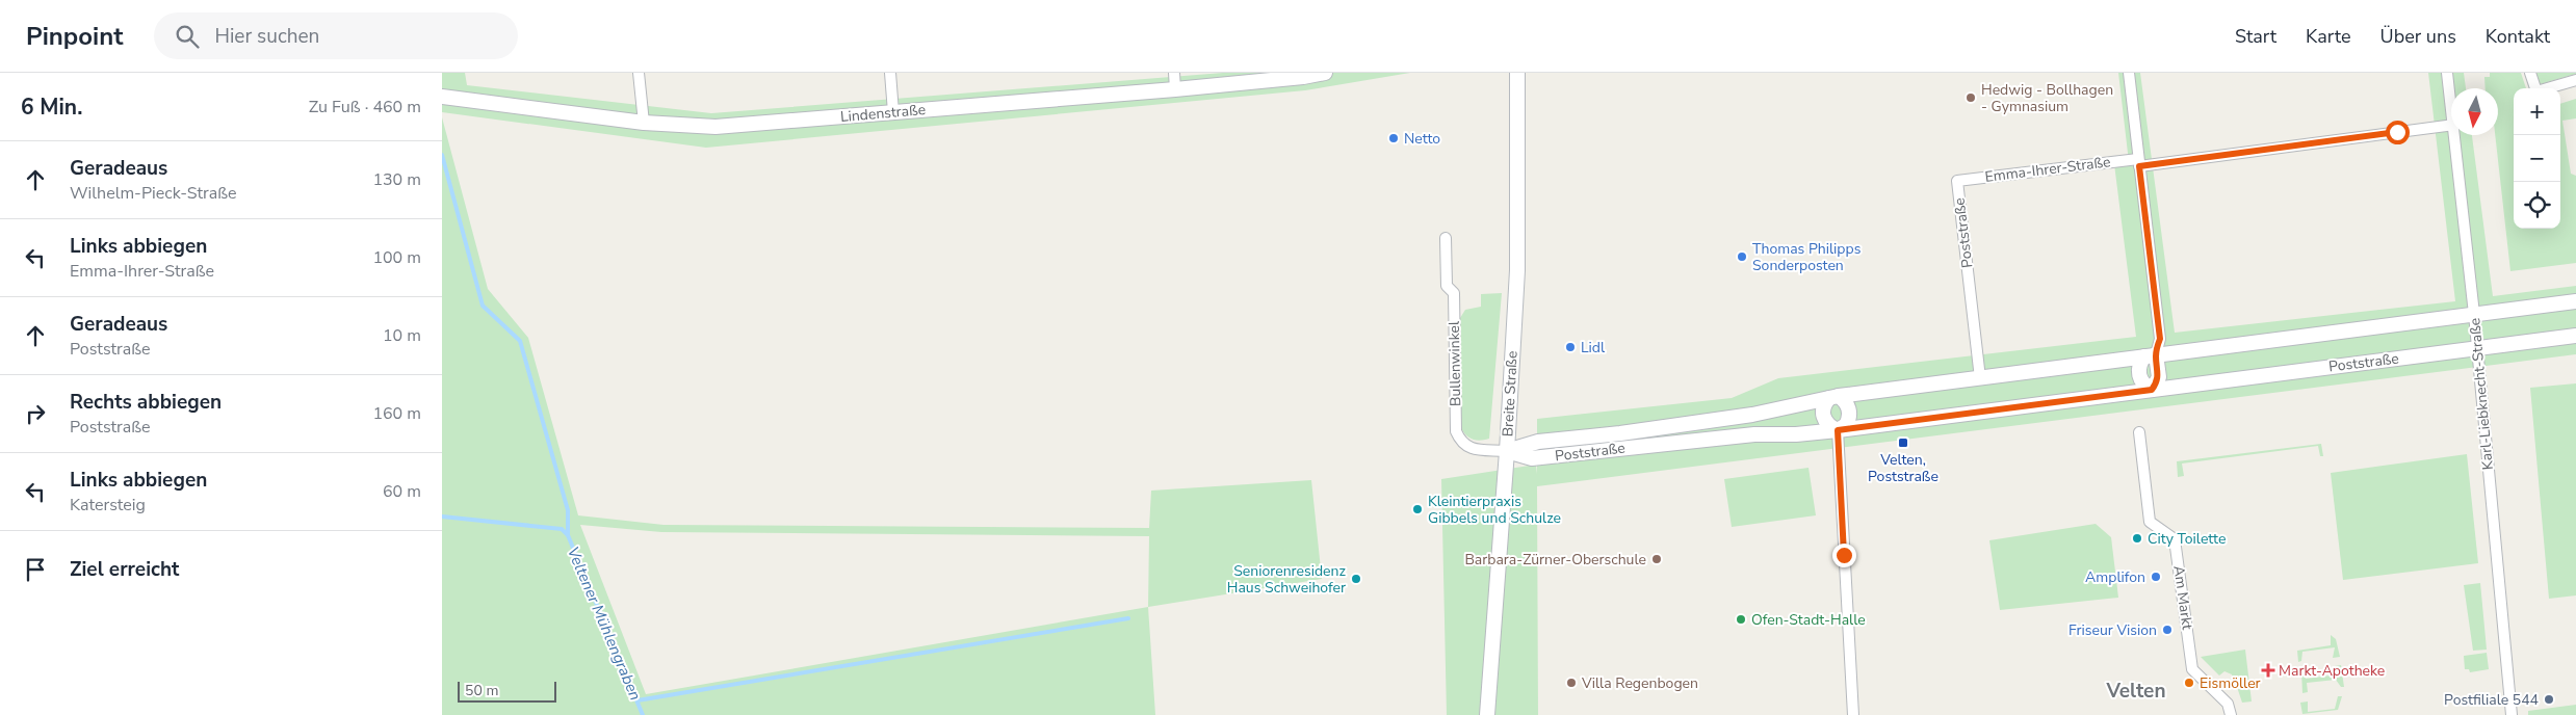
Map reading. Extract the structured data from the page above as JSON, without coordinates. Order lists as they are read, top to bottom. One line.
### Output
{"streets":{"street":["Lindenstraße","Emma-Ihrer-Straße","Poststraße","Bullenwinkel","Breite Straße","Karl-Liebknecht-Straße","Am Markt"]},"crossings":[["Emma-Ihrer-Straße","Poststraße"],["Poststraße","Bullenwinkel"],["Poststraße","Breite Straße"],["Poststraße","Karl-Liebknecht-Straße"],["Bullenwinkel","Breite Straße"]],"districts":["Velten"],"water":["Veltener Mühlengraben"],"places":{"other":["Hedwig - Bollhagen - Gymnasium","Netto","Thomas Philipps Sonderposten","Lidl","Kleintierpraxis Gibbels und Schulze","City Toilette","Barbara-Zürner-Oberschule","Amplifon","Seniorenresidenz Haus Schweihofer","Ofen-Stadt-Halle","Friseur Vision","Villa Regenbogen","Eismöller","Postfiliale 544"],"transit":["Velten, Poststraße"],"health":["Markt-Apotheke"]},"scale_bar":"50 m","north":"bottom","page":{"header":"Pinpoint","search":"Hier suchen","nav":["Start","Karte","Über uns","Kontakt"],"heading":["6 Min.","Zu Fuß · 460 m"],"map_buttons":["+","−"],"list":[["Geradeaus","Wilhelm-Pieck-Straße","130 m"],["Links abbiegen","Emma-Ihrer-Straße","100 m"],["Geradeaus","Poststraße","10 m"],["Rechts abbiegen","Poststraße","160 m"],["Links abbiegen","Katersteig","60 m"],"Ziel erreicht"],"scale":"50 m"}}
